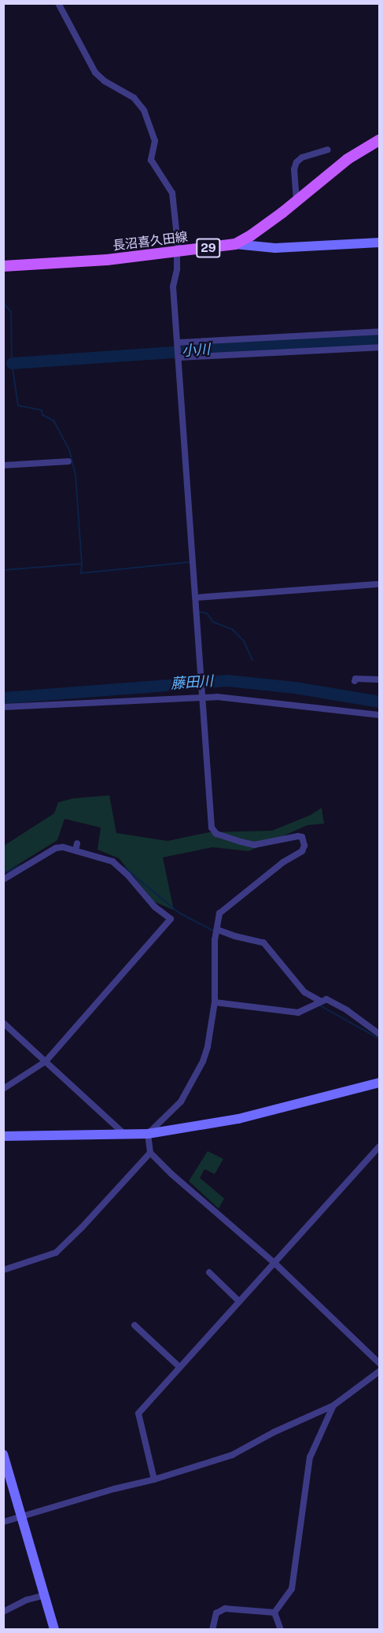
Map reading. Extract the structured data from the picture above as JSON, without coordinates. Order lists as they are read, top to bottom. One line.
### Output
{"streets":{"main road":["長沼喜久田線","29"]},"water":["小川","藤田川"]}
